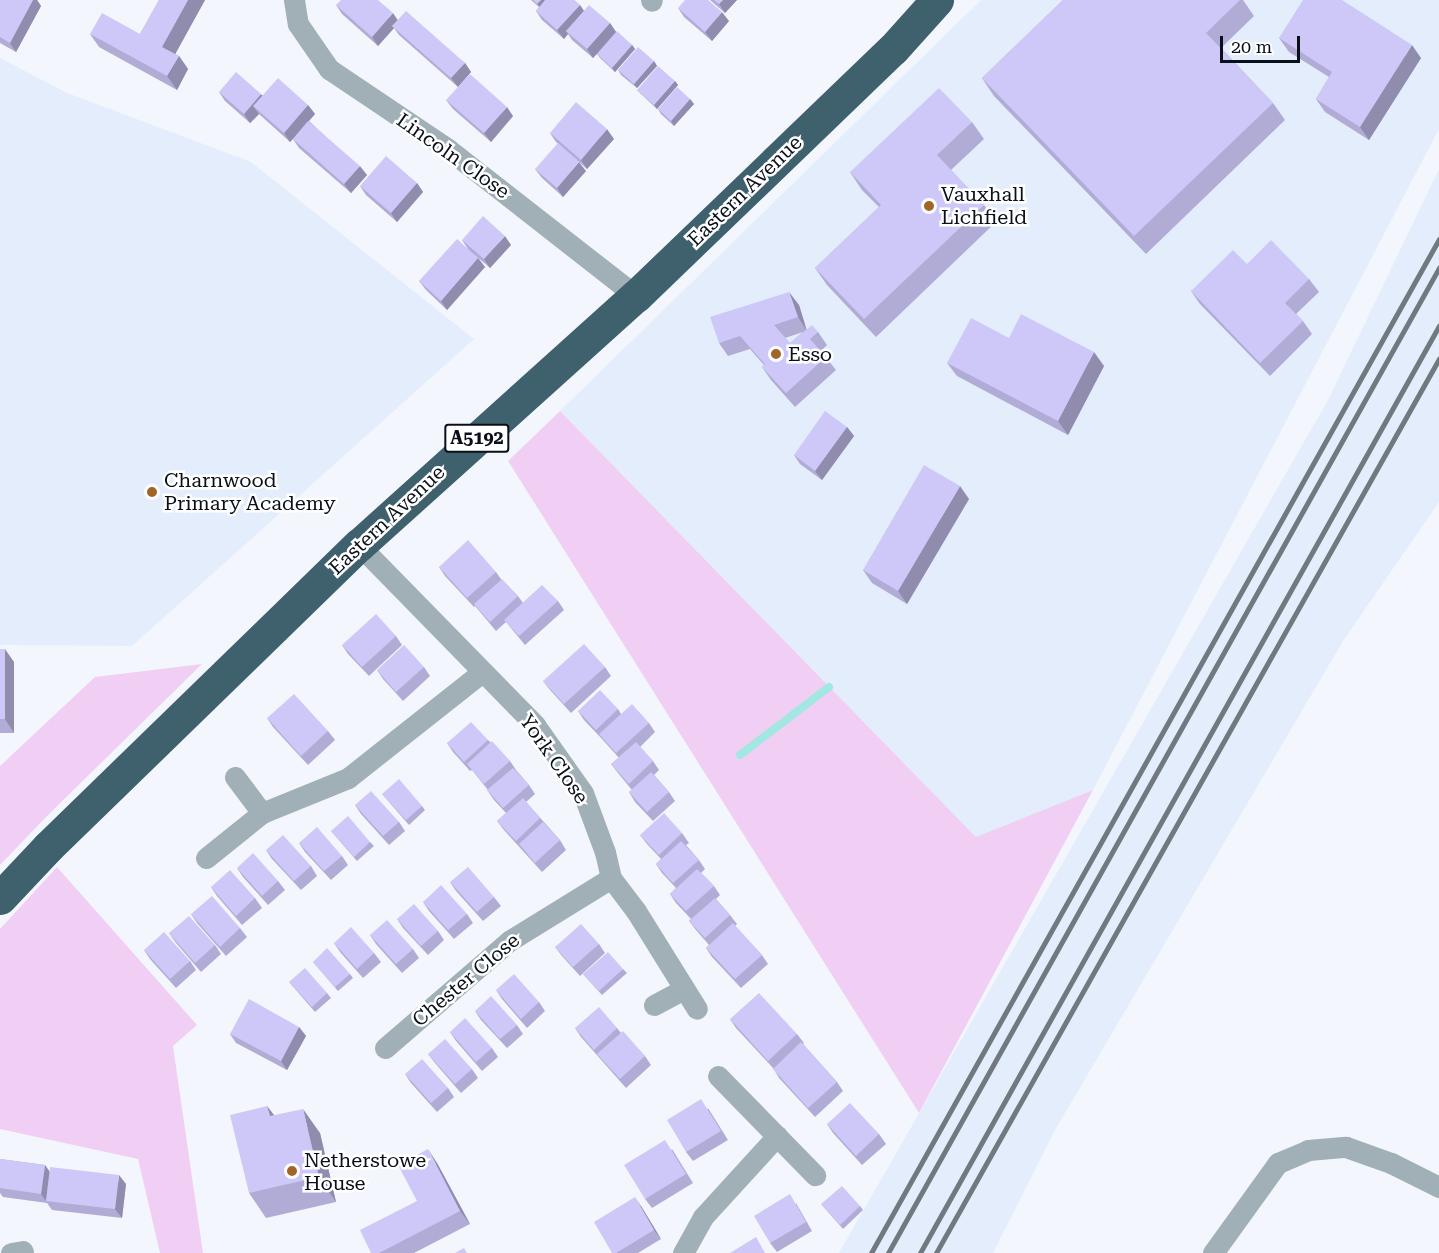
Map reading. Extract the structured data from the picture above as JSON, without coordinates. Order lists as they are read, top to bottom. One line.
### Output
{"streets":{"highway":["Eastern Avenue","A5192"],"street":["Lincoln Close","York Close","Chester Close"]},"crossings":[["Lincoln Close","Eastern Avenue"],["Eastern Avenue","York Close"],["York Close","Chester Close"]],"places":["Vauxhall Lichfield","Esso","Charnwood Primary Academy","Netherstowe House"],"scale_bar":"20 m"}
